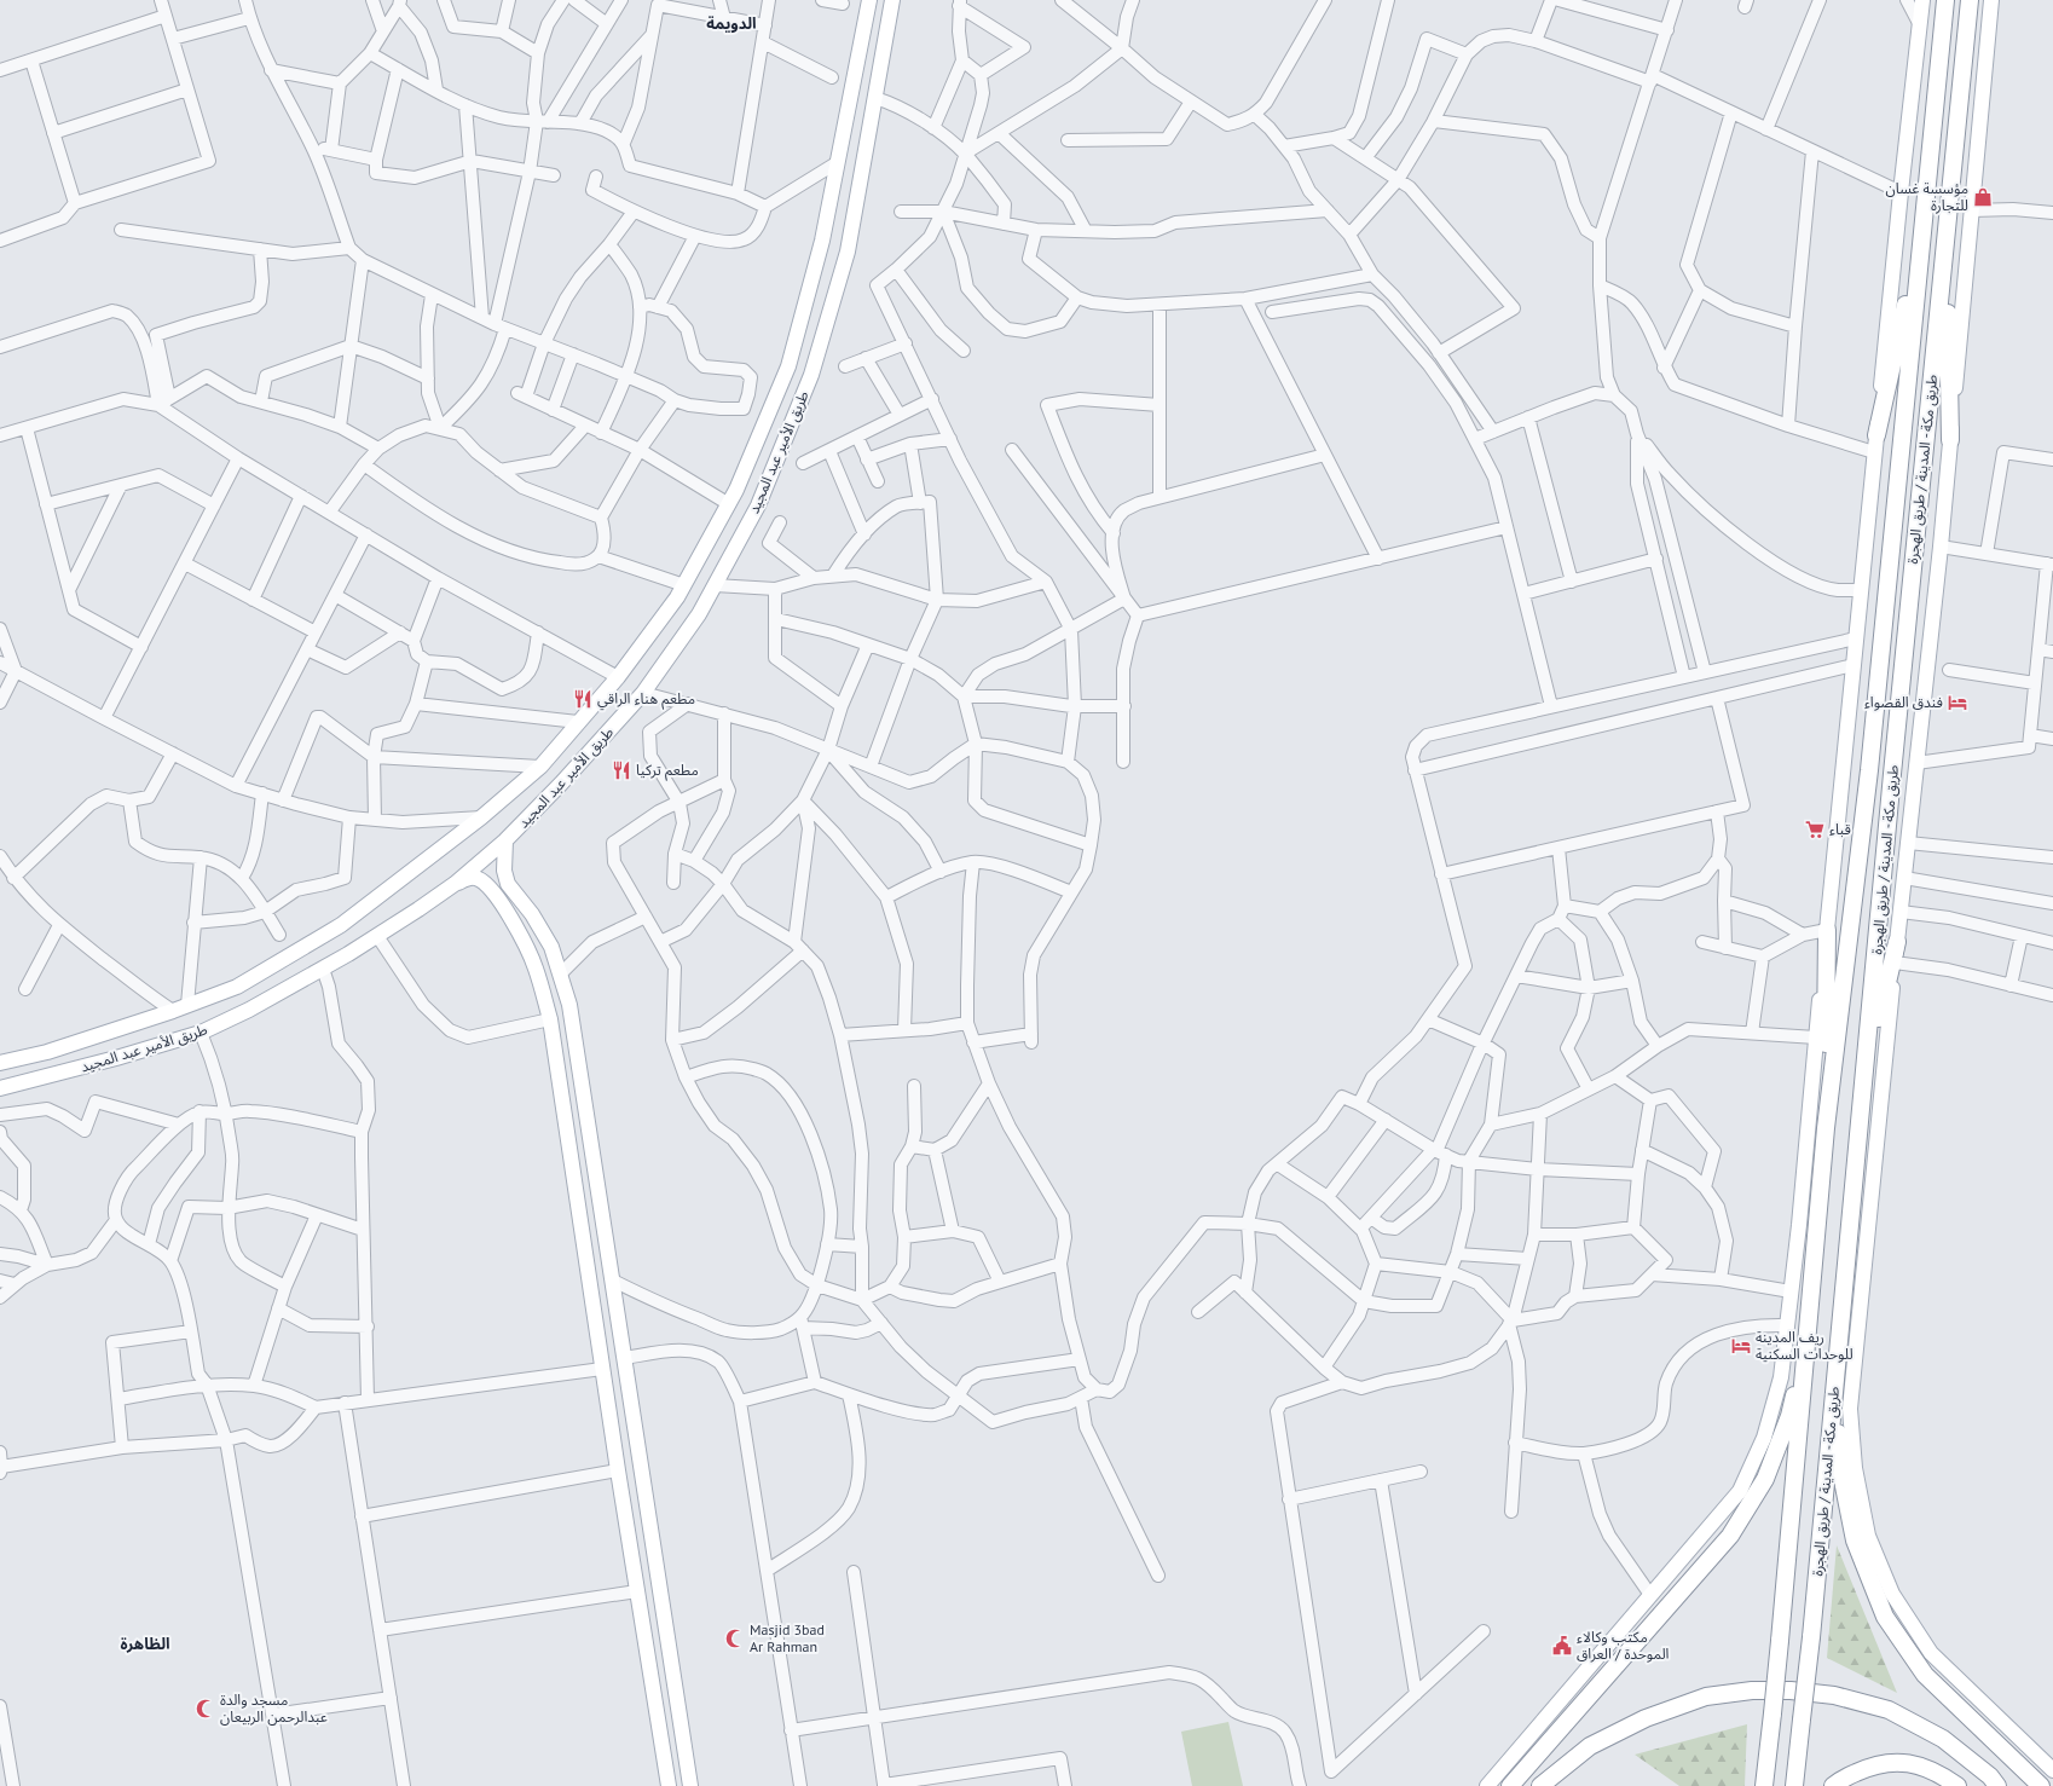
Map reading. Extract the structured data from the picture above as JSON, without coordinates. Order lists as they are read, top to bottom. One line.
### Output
{"streets":{"highway":["طريق مكة - المدينة / طريق الهجرة"],"main road":["طريق الأمير عبد المجيد"]},"districts":["الدويمة","الظاهرة"],"places":{"shop":["مؤسسة غسان للتجارة"],"restaurant":["مطعم هناء الراقي","مطعم تركيا"],"hotel":["فندق القصواء","ريف المدينة للوحدات السكنية"],"supermarket":["قباء"],"mosque":["Masjid 3bad Ar Rahman","مسجد والدة عبدالرحمن الربيعان"],"public building":["مكتب وكالاء الموحدة / العراق"]}}
